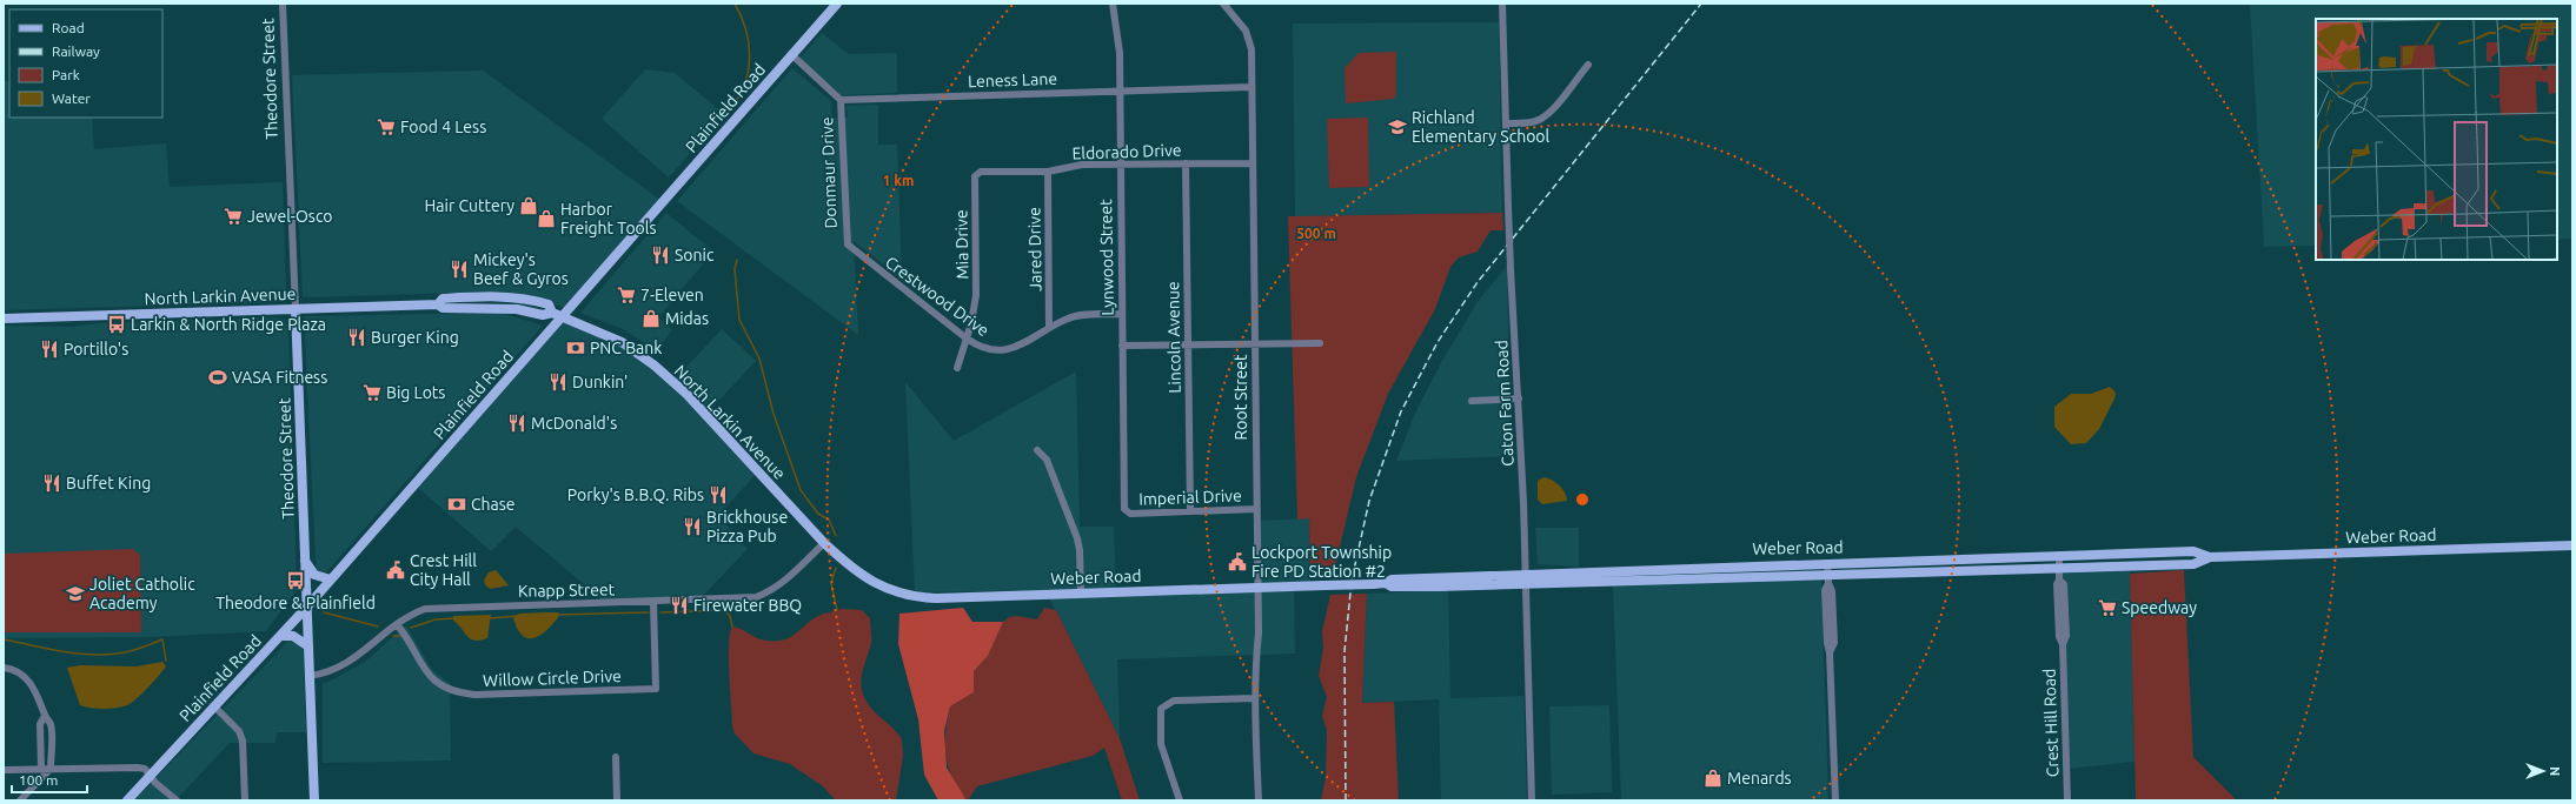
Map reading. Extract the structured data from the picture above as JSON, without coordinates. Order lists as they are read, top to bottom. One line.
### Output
{"streets":{"main road":["Theodore Street","Plainfield Road","North Larkin Avenue","Weber Road"],"street":["Leness Lane","Eldorado Drive","Donmaur Drive","Mia Drive","Jared Drive","Lynwood Street","Crestwood Drive","Lincoln Avenue","Root Street","Caton Farm Road","Imperial Drive","Knapp Street","Willow Circle Drive","Crest Hill Road"]},"crossings":[["Theodore Street","Plainfield Road"],["Theodore Street","North Larkin Avenue"],["Theodore Street","Knapp Street"],["Leness Lane","Donmaur Drive"],["Leness Lane","Lynwood Street"],["Leness Lane","Root Street"],["Plainfield Road","North Larkin Avenue"],["Eldorado Drive","Mia Drive"],["Eldorado Drive","Jared Drive"],["Eldorado Drive","Lynwood Street"],["Eldorado Drive","Lincoln Avenue"],["Eldorado Drive","Root Street"],["Donmaur Drive","Crestwood Drive"],["Mia Drive","Crestwood Drive"],["Jared Drive","Crestwood Drive"],["Lynwood Street","Crestwood Drive"],["Lynwood Street","Imperial Drive"],["North Larkin Avenue","Weber Road"],["North Larkin Avenue","Knapp Street"],["Lincoln Avenue","Imperial Drive"],["Root Street","Imperial Drive"],["Root Street","Weber Road"],["Caton Farm Road","Weber Road"],["Weber Road","Knapp Street"],["Weber Road","Crest Hill Road"],["Knapp Street","Willow Circle Drive"]],"places":{"supermarket":["Food 4 Less","Jewel-Osco","7-Eleven","Big Lots","Speedway"],"school or university":["Richland Elementary School","Joliet Catholic Academy"],"shop":["Hair Cuttery","Harbor Freight Tools","Midas","Menards"],"restaurant":["Sonic","Mickey's Beef & Gyros","Burger King","Portillo's","Dunkin'","McDonald's","Buffet King","Porky's B.B.Q. Ribs","Brickhouse Pizza Pub","Firewater BBQ"],"bus stop":["Larkin & North Ridge Plaza","Theodore & Plainfield"],"bank":["PNC Bank","Chase"],"sports":["VASA Fitness"],"public building":["Lockport Township Fire PD Station #2","Crest Hill City Hall"]},"legend":["Road","Railway","Park","Water"],"scale_bar":"100 m","north":"right","rings":["1 km","500 m"]}
